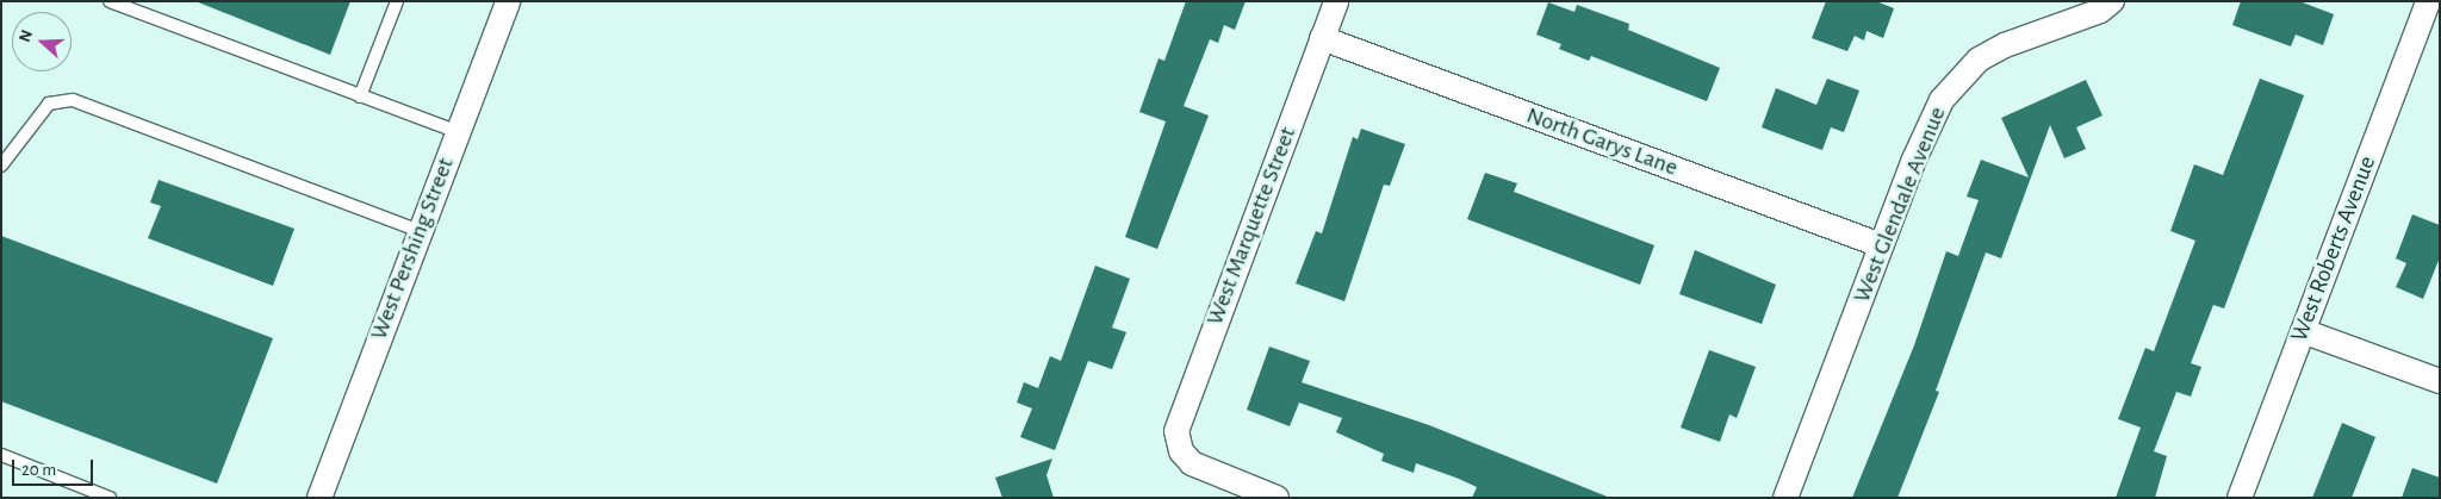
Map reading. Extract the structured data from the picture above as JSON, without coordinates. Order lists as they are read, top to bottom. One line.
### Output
{"streets":{"street":["North Garys Lane","West Glendale Avenue","West Marquette Street","West Pershing Street","West Roberts Avenue"]},"crossings":[["North Garys Lane","West Glendale Avenue"],["North Garys Lane","West Marquette Street"]],"scale_bar":"20 m","north":"left"}
